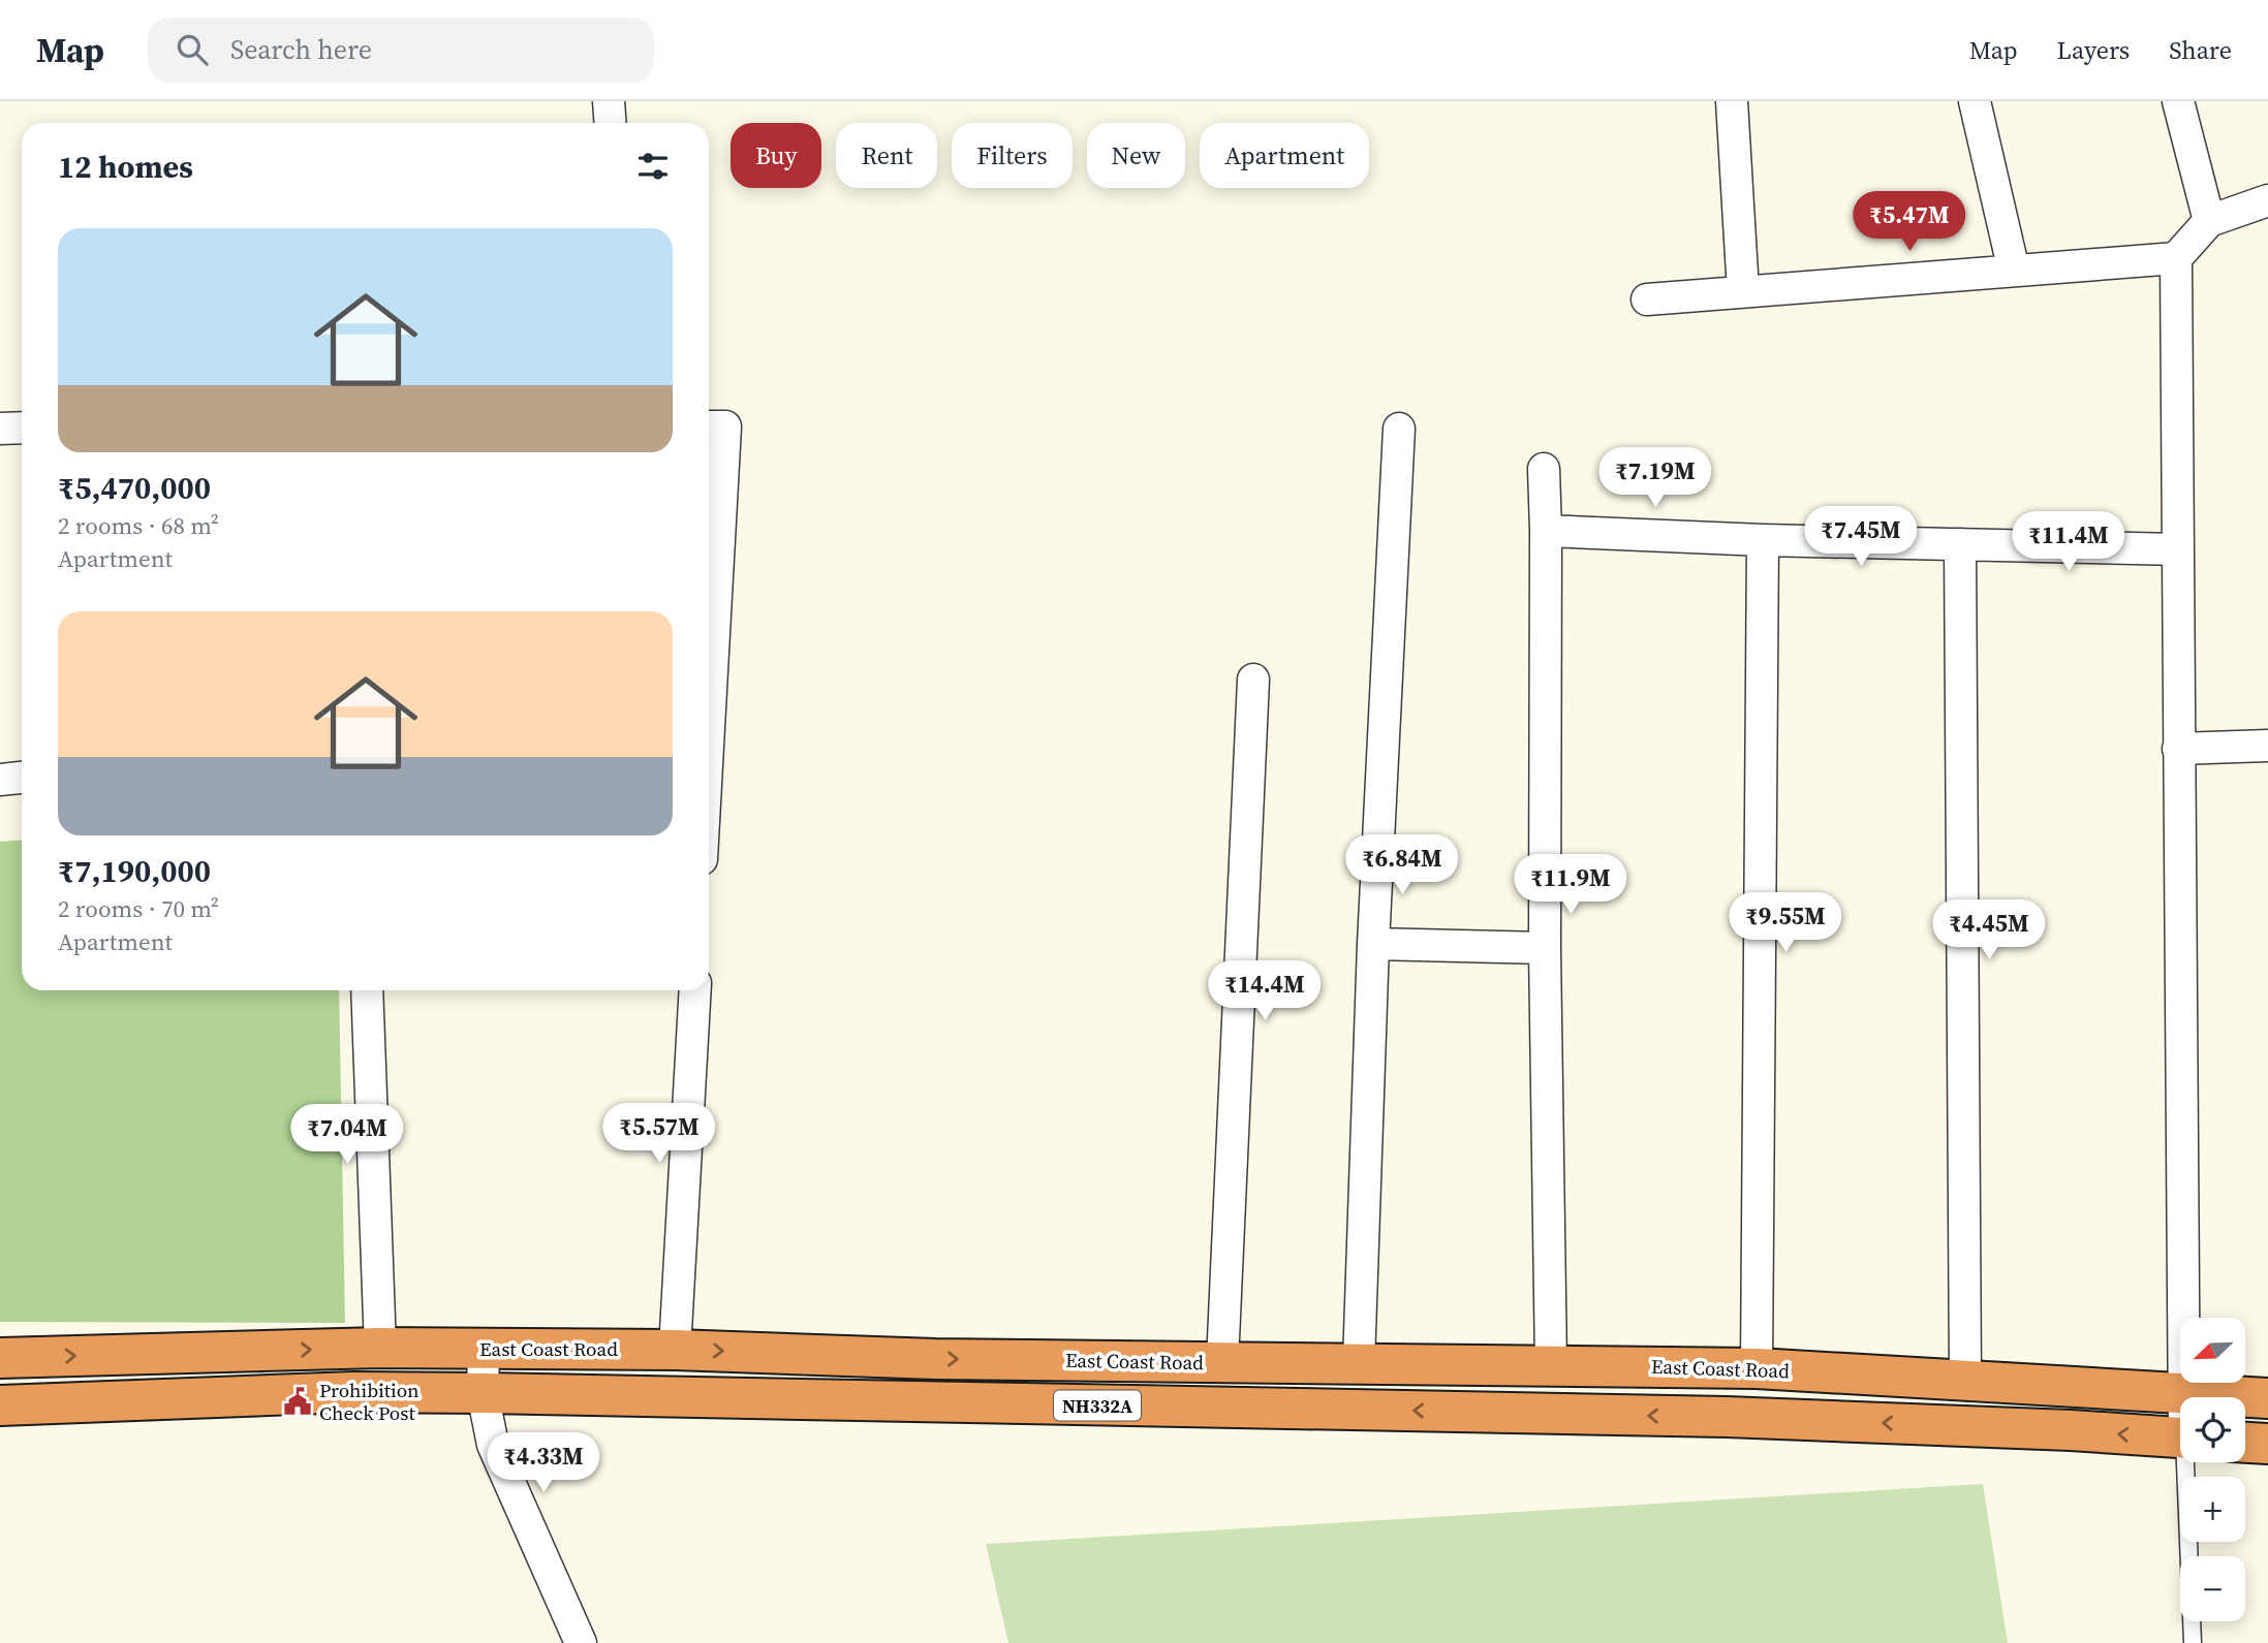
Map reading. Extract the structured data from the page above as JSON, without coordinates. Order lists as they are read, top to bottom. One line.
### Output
{"streets":{"highway":["East Coast Road","NH332A"]},"places":{"public building":["Prohibition Check Post"]},"north":"bottom left","page":{"header":"Map","search":"Search here","nav":["Map","Layers","Share"],"chip":["Buy","Rent","Filters","New","Apartment"],"heading":"12 homes","price":["₹5.47M","₹7.19M","₹7.45M","₹11.4M","₹6.84M","₹11.9M","₹9.55M","₹4.45M","₹14.4M","₹5.57M","₹7.04M","₹4.33M"],"list":[{"name":"₹5,470,000","note":"2 rooms · 68 m² · Apartment"},{"name":"₹7,190,000","note":"2 rooms · 70 m² · Apartment"}],"map_buttons":["+","−"]}}
